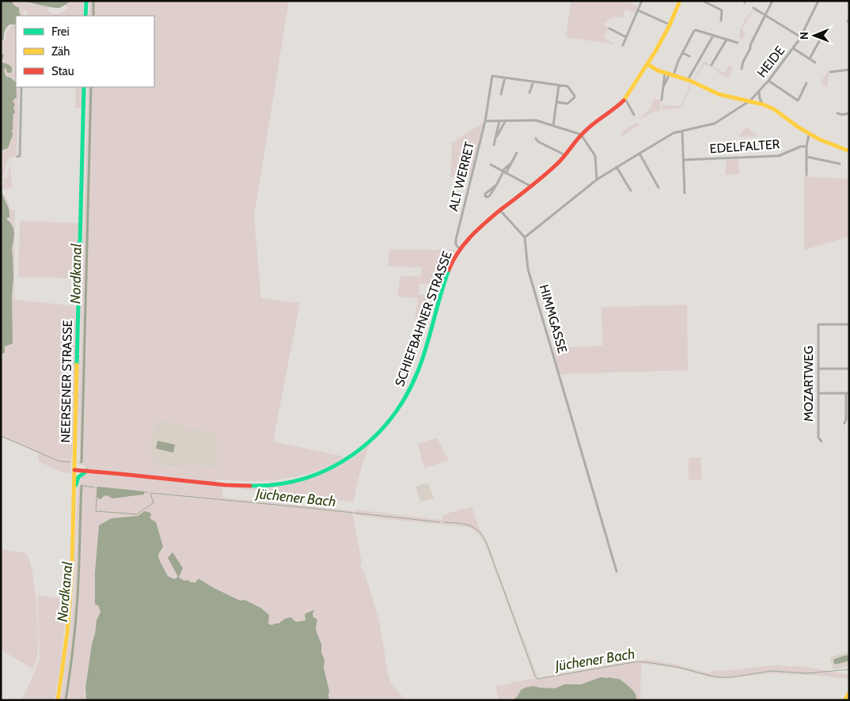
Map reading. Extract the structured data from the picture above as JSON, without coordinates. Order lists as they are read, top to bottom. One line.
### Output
{"streets":{"street":["HEIDE","EDELFALTER","ALT WERRET","SCHIEFBAHNER STRASSE","HIMMGASSE","NEERSENER STRASSE","MOZARTWEG"]},"crossings":[["HEIDE","HIMMGASSE"],["ALT WERRET","SCHIEFBAHNER STRASSE"],["SCHIEFBAHNER STRASSE","NEERSENER STRASSE"]],"water":["Nordkanal","Jüchener Bach"],"legend":["Frei","Zäh","Stau"],"north":"left"}
